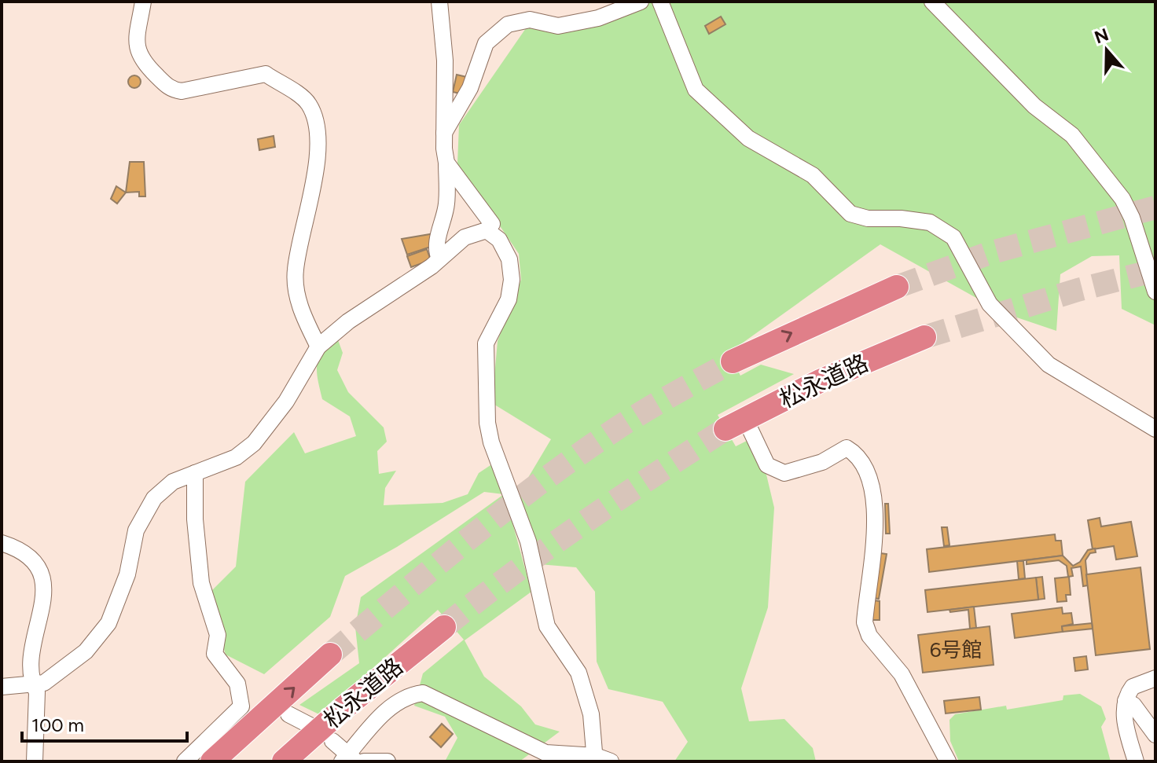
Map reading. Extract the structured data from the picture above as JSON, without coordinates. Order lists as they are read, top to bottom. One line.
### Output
{"streets":{"highway":["松永道路"]},"house_numbers":["6号館"],"scale_bar":"100 m","north":"top"}
